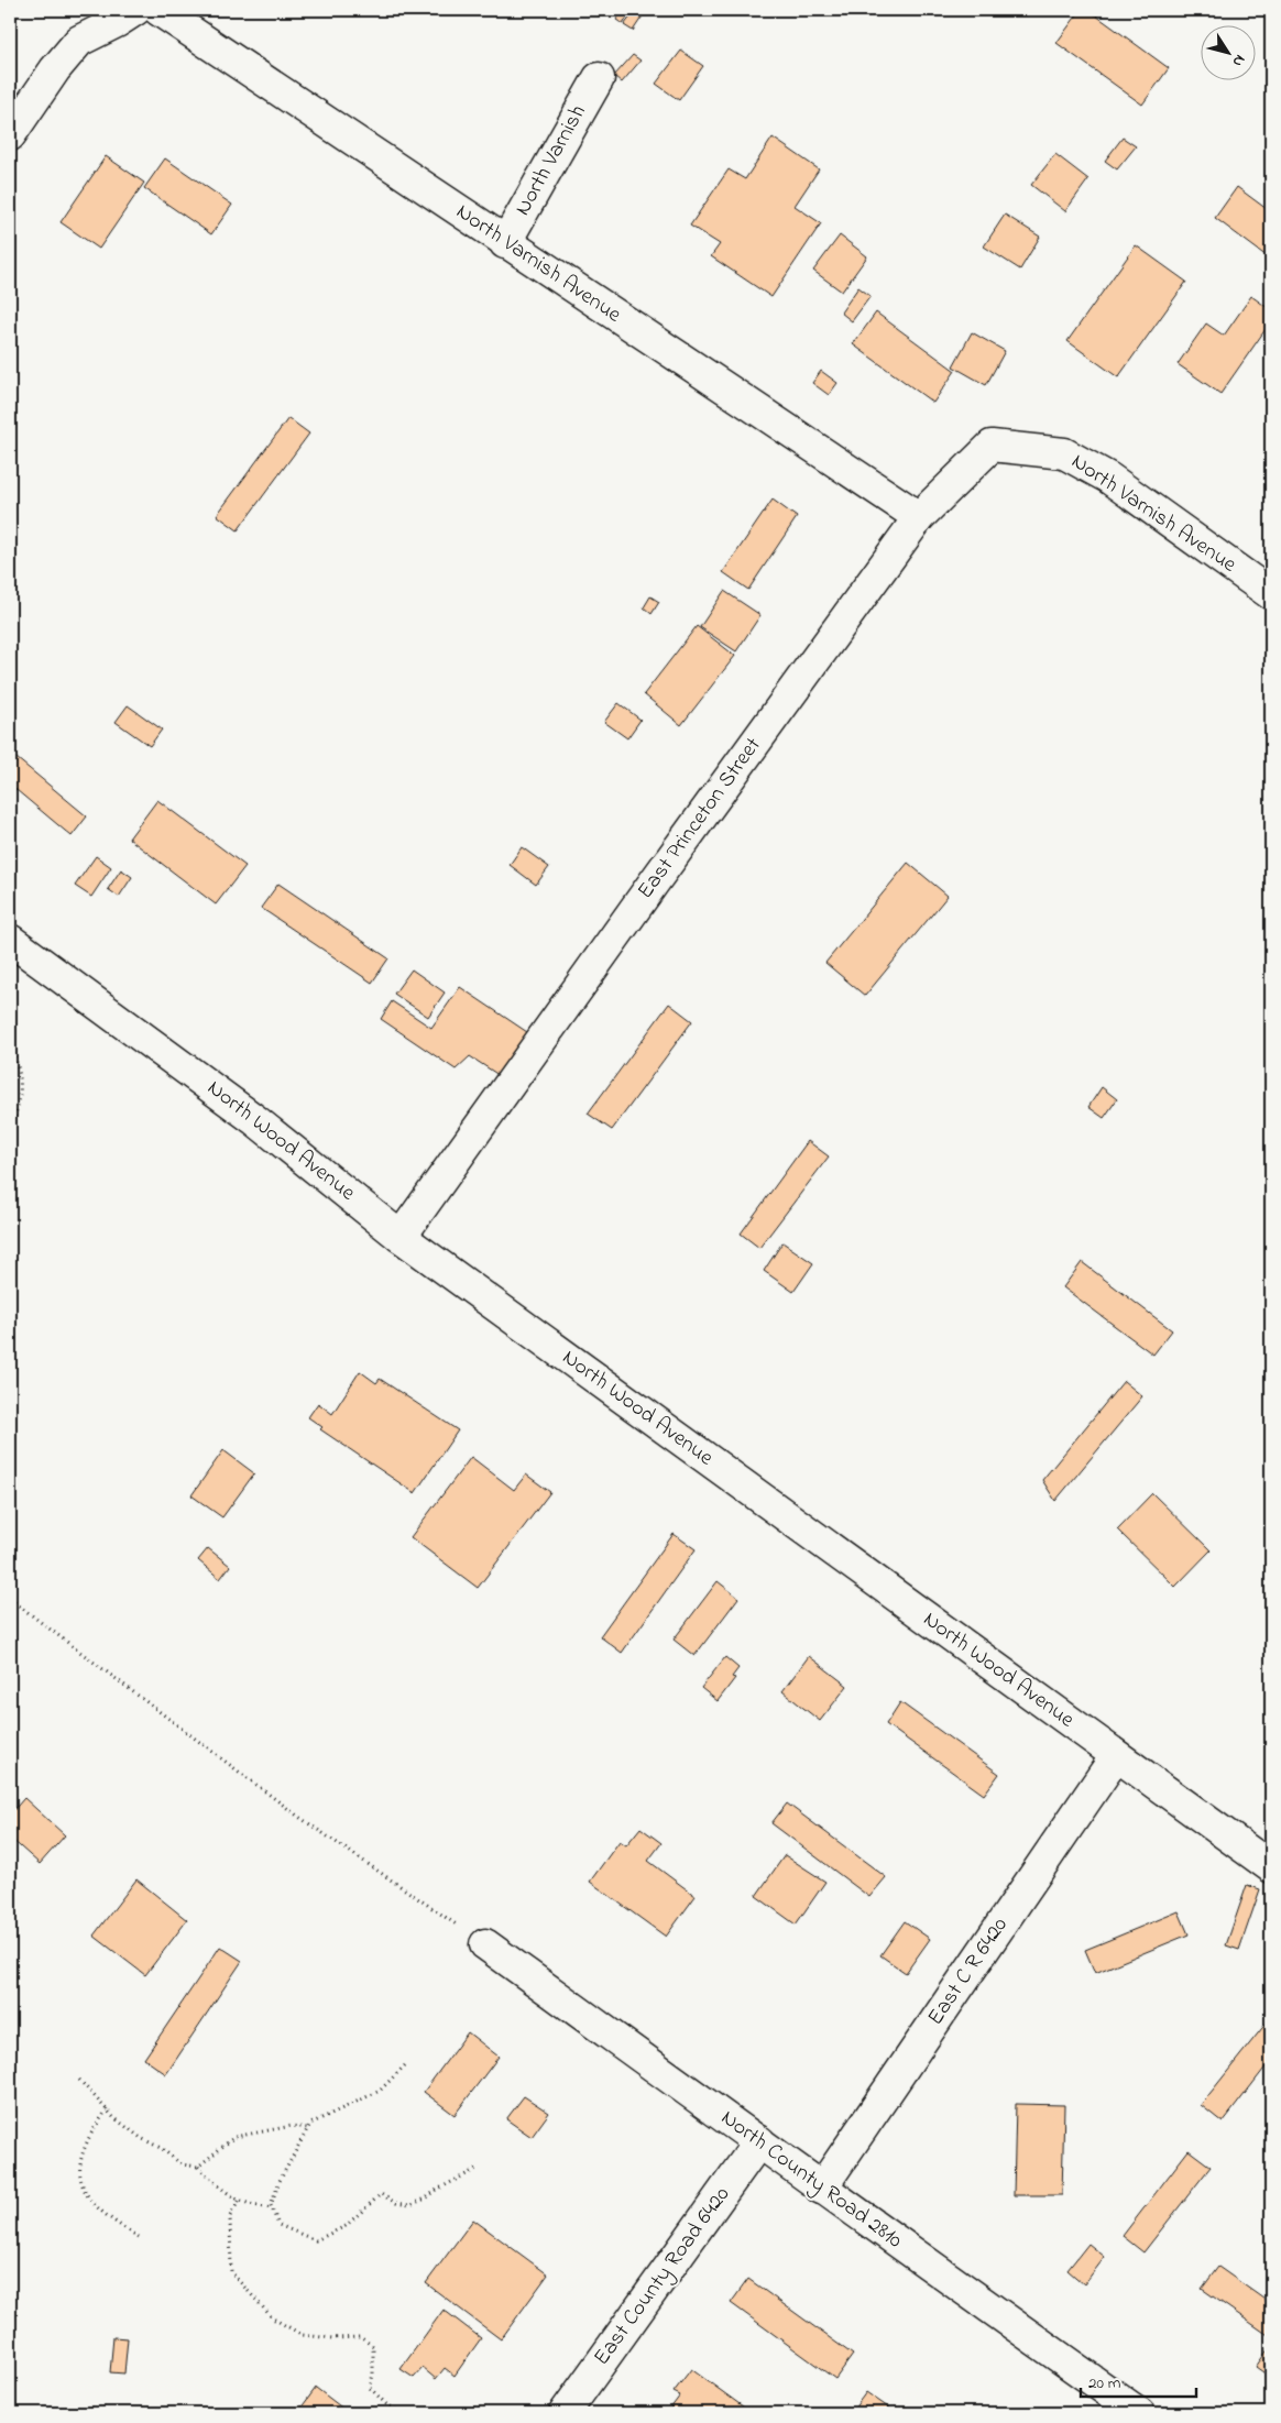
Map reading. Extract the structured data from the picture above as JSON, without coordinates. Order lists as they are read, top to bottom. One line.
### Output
{"streets":{"street":["North Varnish","North Varnish Avenue","East Princeton Street","North Wood Avenue","East C R 6420","North County Road 2810","East County Road 6420"]},"crossings":[["North Varnish","North Varnish Avenue"],["North Varnish Avenue","East Princeton Street"],["East Princeton Street","North Wood Avenue"],["North Wood Avenue","East C R 6420"],["East C R 6420","North County Road 2810"],["North County Road 2810","East County Road 6420"]],"scale_bar":"20 m","north":"bottom right"}
